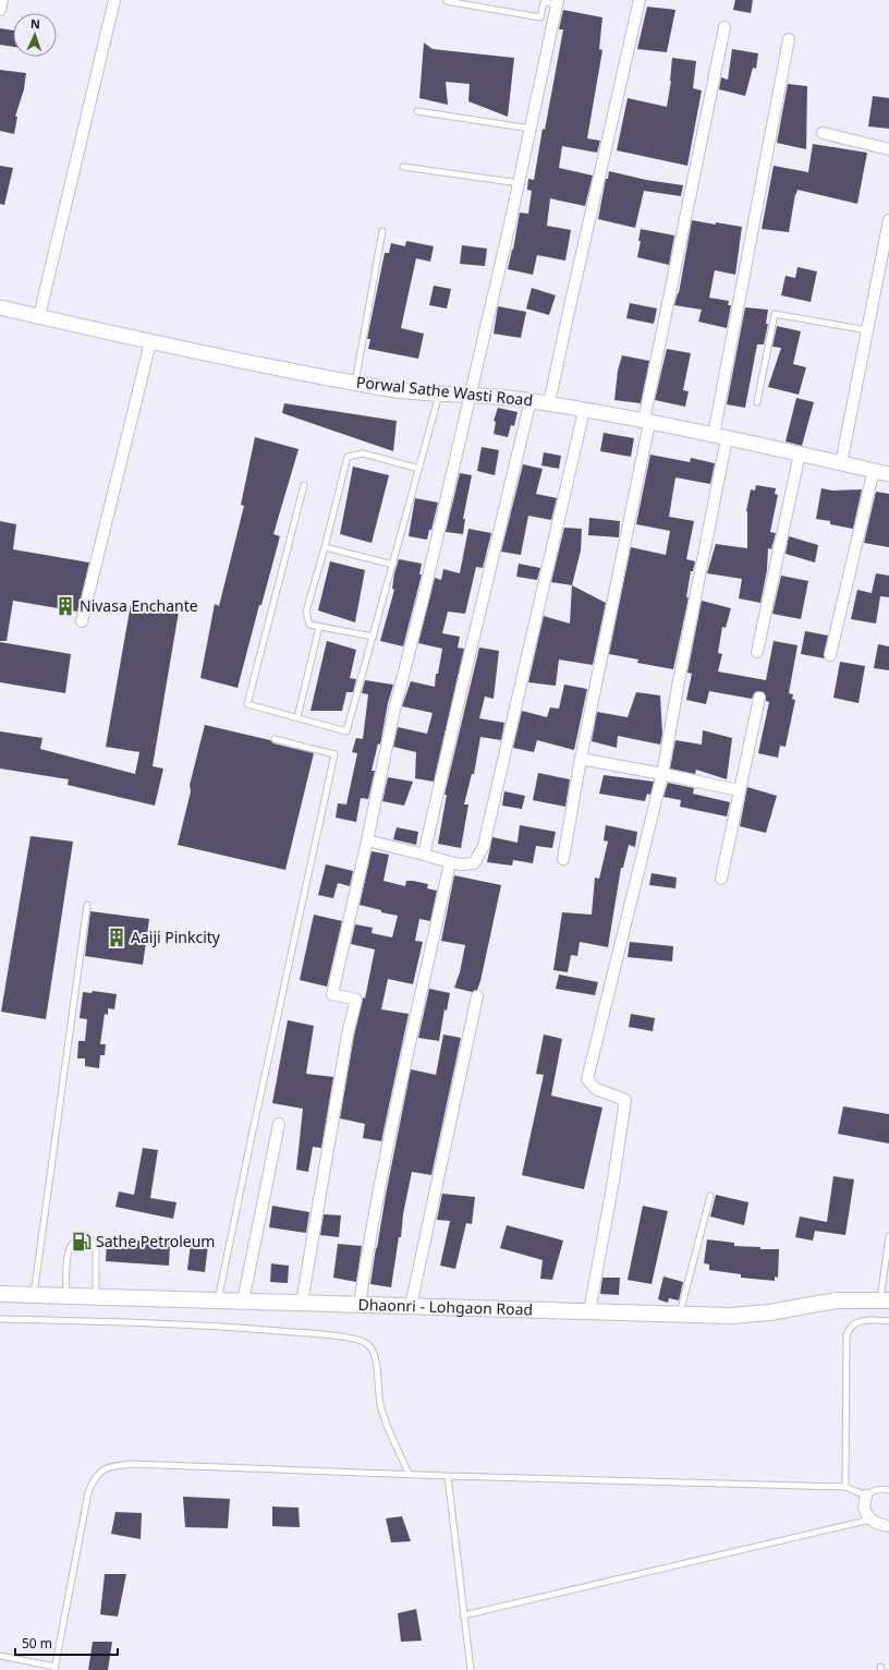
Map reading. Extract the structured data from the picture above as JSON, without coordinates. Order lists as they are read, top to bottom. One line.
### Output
{"streets":{"main road":["Dhaonri - Lohgaon Road"],"street":["Porwal Sathe Wasti Road"]},"places":{"building":["Nivasa Enchante","Aaiji Pinkcity"],"fuel station":["Sathe Petroleum"]},"scale_bar":"50 m","north":"top"}
